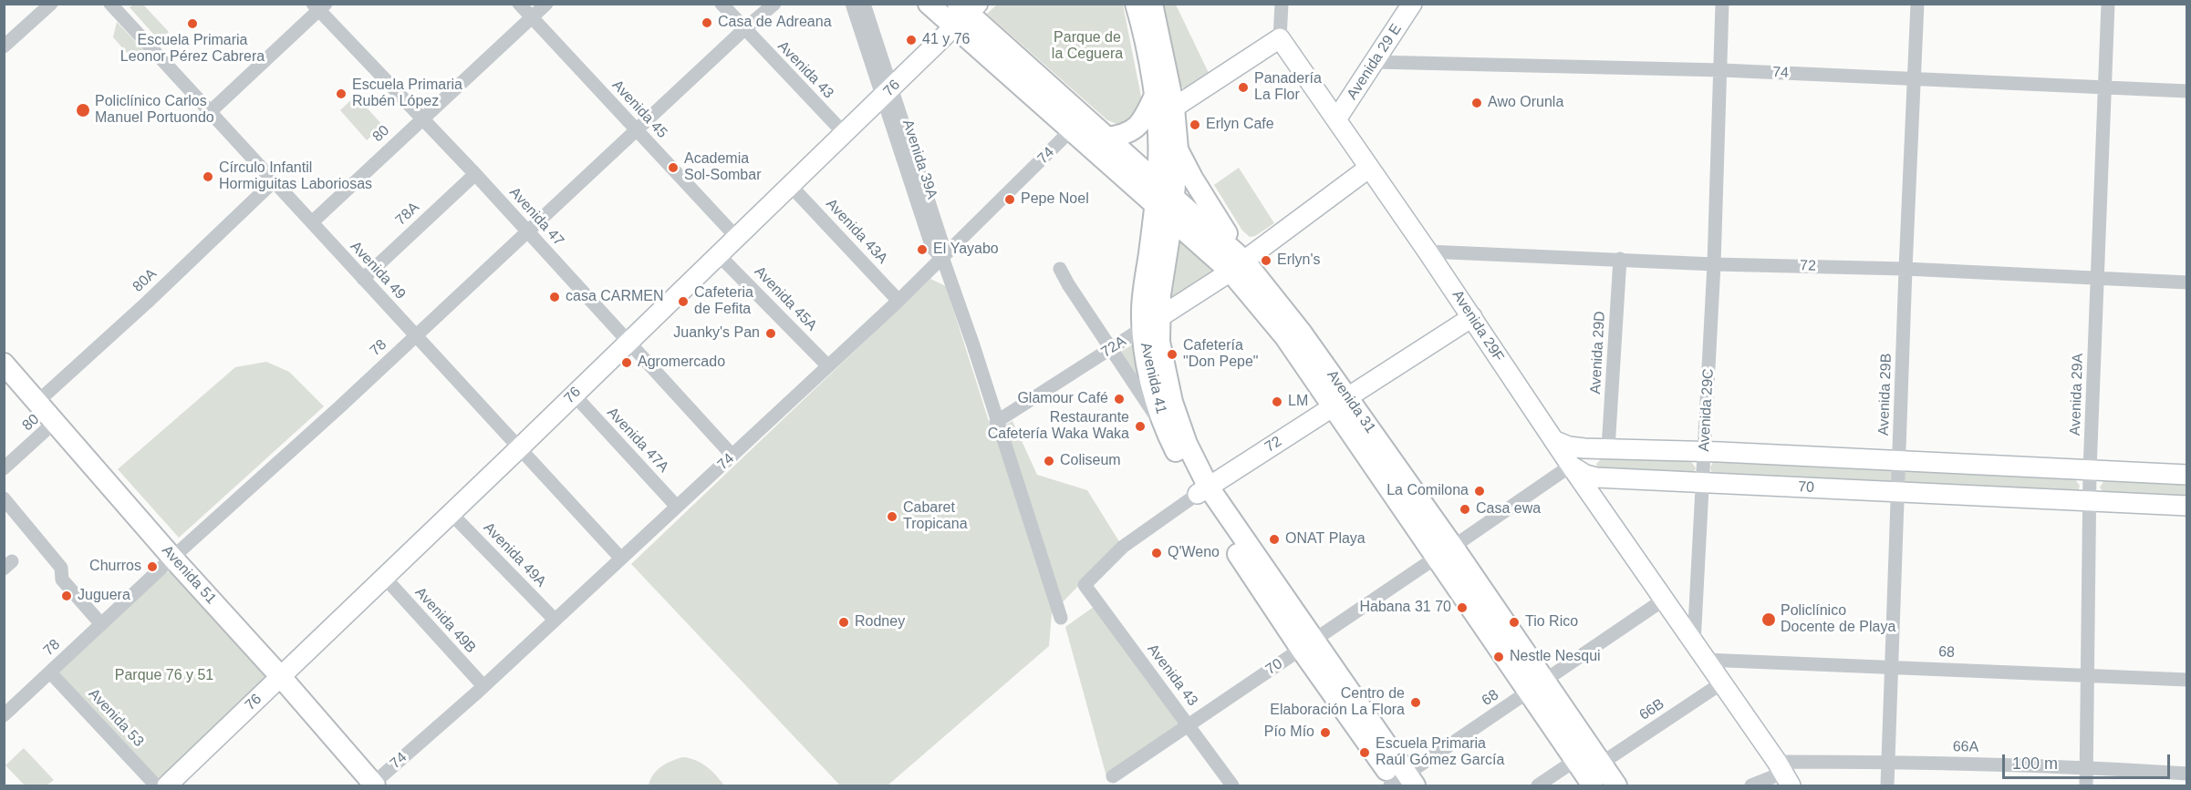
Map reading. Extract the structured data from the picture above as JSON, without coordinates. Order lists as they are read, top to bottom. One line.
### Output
{"streets":{"main road":["Avenida 41","Avenida 31","Avenida 51"],"street":["Avenida 29 E","Avenida 43","74","76","Avenida 45","80","Avenida 39A","78A","Avenida 47","Avenida 43A","72","Avenida 49","80A","Avenida 45A","Avenida 29F","72A","78","Avenida 29D","Avenida 29B","Avenida 29A","Avenida 29C","Avenida 47A","70","Avenida 49A","Avenida 49B","68","66B","Avenida 53","66A"]},"crossings":[["Avenida 29 E","74"],["Avenida 29 E","Avenida 29F"],["Avenida 43","76"],["Avenida 43","72"],["Avenida 43","78"],["Avenida 43","70"],["74","Avenida 39A"],["74","Avenida 47"],["74","Avenida 43A"],["74","Avenida 49"],["74","Avenida 45A"],["74","Avenida 29B"],["74","Avenida 29A"],["74","Avenida 29C"],["74","Avenida 47A"],["74","Avenida 49A"],["74","Avenida 51"],["74","Avenida 49B"],["76","Avenida 45"],["76","Avenida 39A"],["76","Avenida 47"],["76","Avenida 43A"],["76","Avenida 49"],["76","Avenida 45A"],["76","Avenida 47A"],["76","Avenida 49A"],["76","Avenida 51"],["76","Avenida 49B"],["Avenida 45","80"],["Avenida 45","78"],["80","Avenida 47"],["80","Avenida 49"],["80","Avenida 51"],["Avenida 39A","72A"],["78A","Avenida 47"],["78A","Avenida 49"],["Avenida 47","78"],["72","Avenida 29F"],["72","Avenida 29D"],["72","Avenida 41"],["72","Avenida 29B"],["72","Avenida 29A"],["72","Avenida 31"],["72","Avenida 29C"],["Avenida 49","80A"],["Avenida 49","78"],["80A","Avenida 51"],["Avenida 29F","72A"],["Avenida 29F","Avenida 29C"],["Avenida 29F","70"],["Avenida 29F","68"],["72A","Avenida 41"],["72A","Avenida 31"],["78","Avenida 51"],["78","Avenida 53"],["Avenida 29D","70"],["Avenida 41","Avenida 31"],["Avenida 41","70"],["Avenida 41","68"],["Avenida 29B","70"],["Avenida 29B","68"],["Avenida 29B","66A"],["Avenida 29A","70"],["Avenida 29A","68"],["Avenida 29A","66A"],["Avenida 31","70"],["Avenida 31","68"],["Avenida 31","66B"],["Avenida 29C","70"]],"parks":["Parque de la Ceguera","Parque 76 y 51"],"places":["Casa de Adreana","Escuela Primaria Leonor Pérez Cabrera","41 y 76","Panadería La Flor","Escuela Primaria Rubén López","Awo Orunla","Policlínico Carlos Manuel Portuondo","Erlyn Cafe","Academia Sol-Sombar","Círculo Infantil Hormiguitas Laboriosas","Pepe Noel","El Yayabo","Erlyn's","casa CARMEN","Cafeteria de Fefita","Juanky's Pan","Cafetería \"Don Pepe\"","Agromercado","Glamour Café","LM","Restaurante Cafetería Waka Waka","Coliseum","La Comilona","Casa ewa","Cabaret Tropicana","ONAT Playa","Q'Weno","Churros","Juguera","Habana 31 70","Policlínico Docente de Playa","Rodney","Tio Rico","Nestle Nesqui","Centro de Elaboración La Flora","Pío Mío","Escuela Primaria Raúl Gómez García"],"scale_bar":"100 m"}
